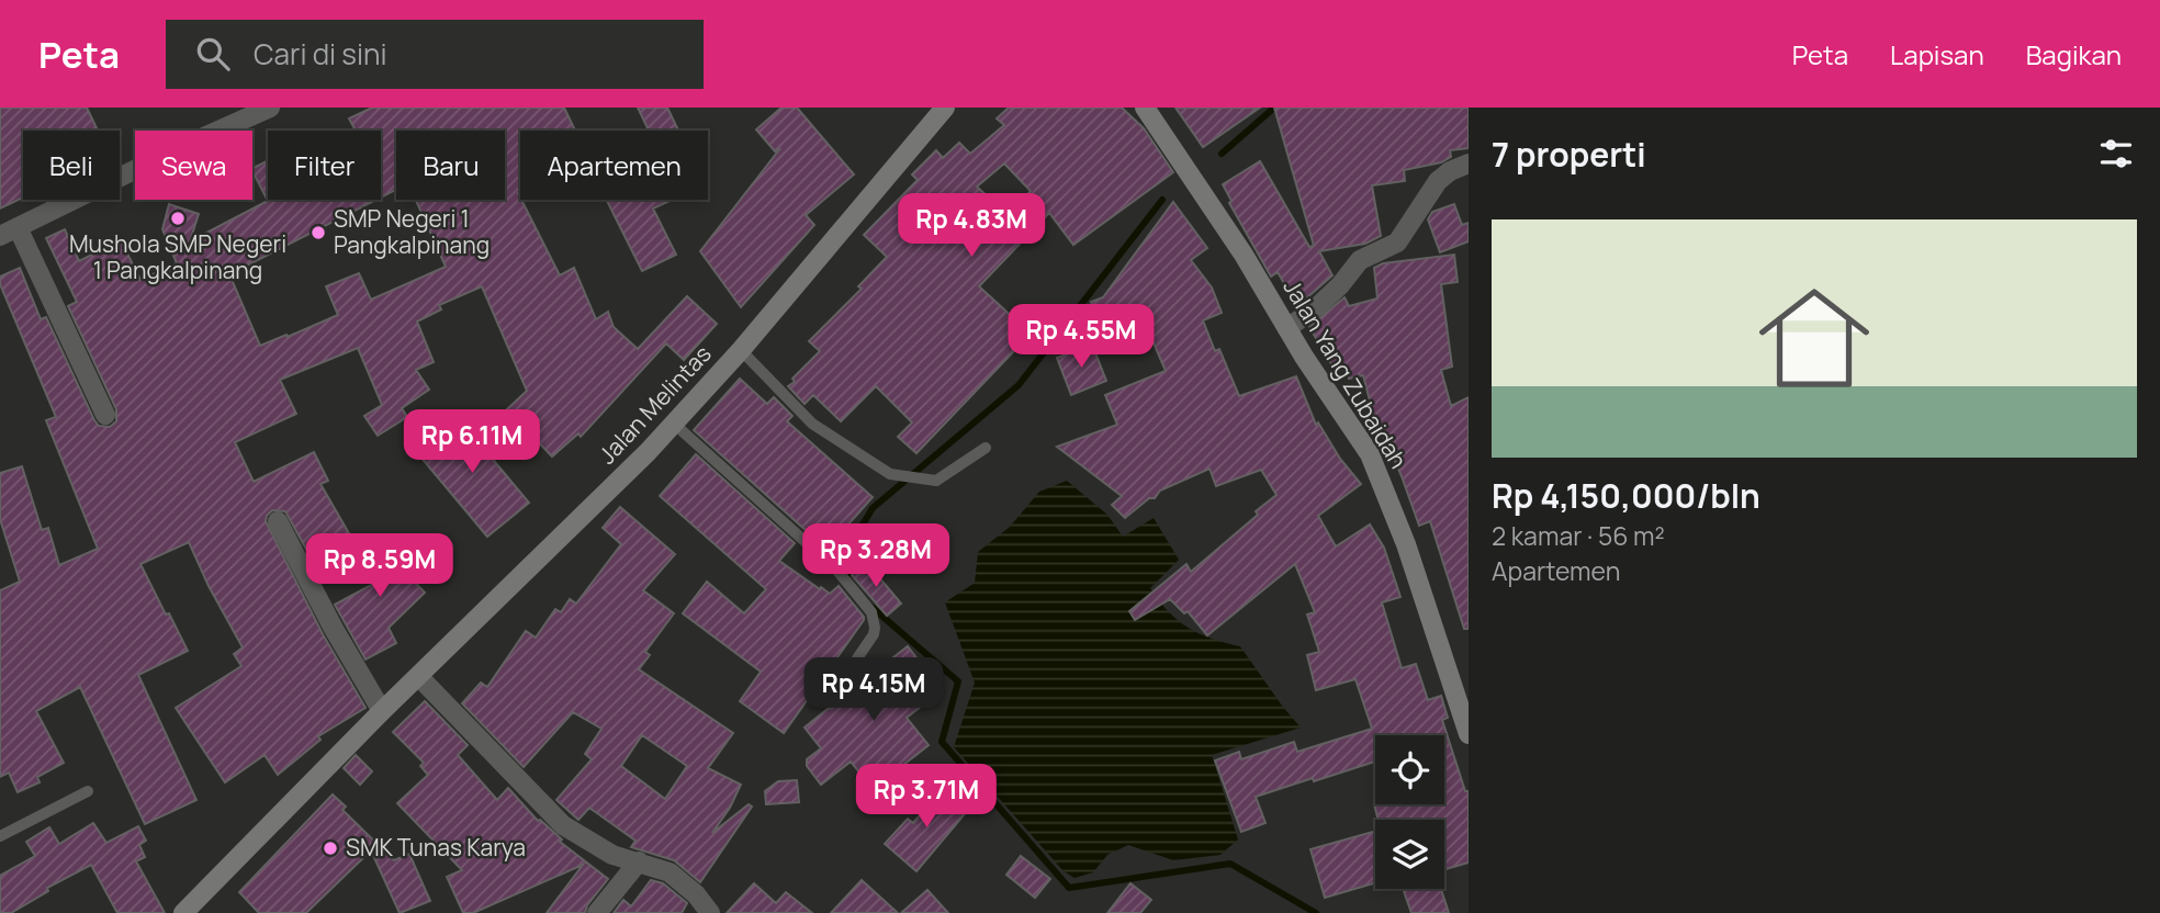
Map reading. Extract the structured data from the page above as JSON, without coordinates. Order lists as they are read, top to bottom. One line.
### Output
{"streets":{"main road":["Jalan Yang Zubaidah","Jalan Melintas"]},"places":["Mushola SMP Negeri 1 Pangkalpinang","SMP Negeri 1 Pangkalpinang","SMK Tunas Karya"],"page":{"header":"Peta","search":"Cari di sini","nav":["Peta","Lapisan","Bagikan"],"heading":"7 properti","chip":["Beli","Sewa","Filter","Baru","Apartemen"],"price":["Rp 4.83M","Rp 4.55M","Rp 6.11M","Rp 3.28M","Rp 8.59M","Rp 4.15M","Rp 3.71M"],"list":[{"name":"Rp 4,150,000/bln","note":"2 kamar · 56 m² · Apartemen"}]}}
